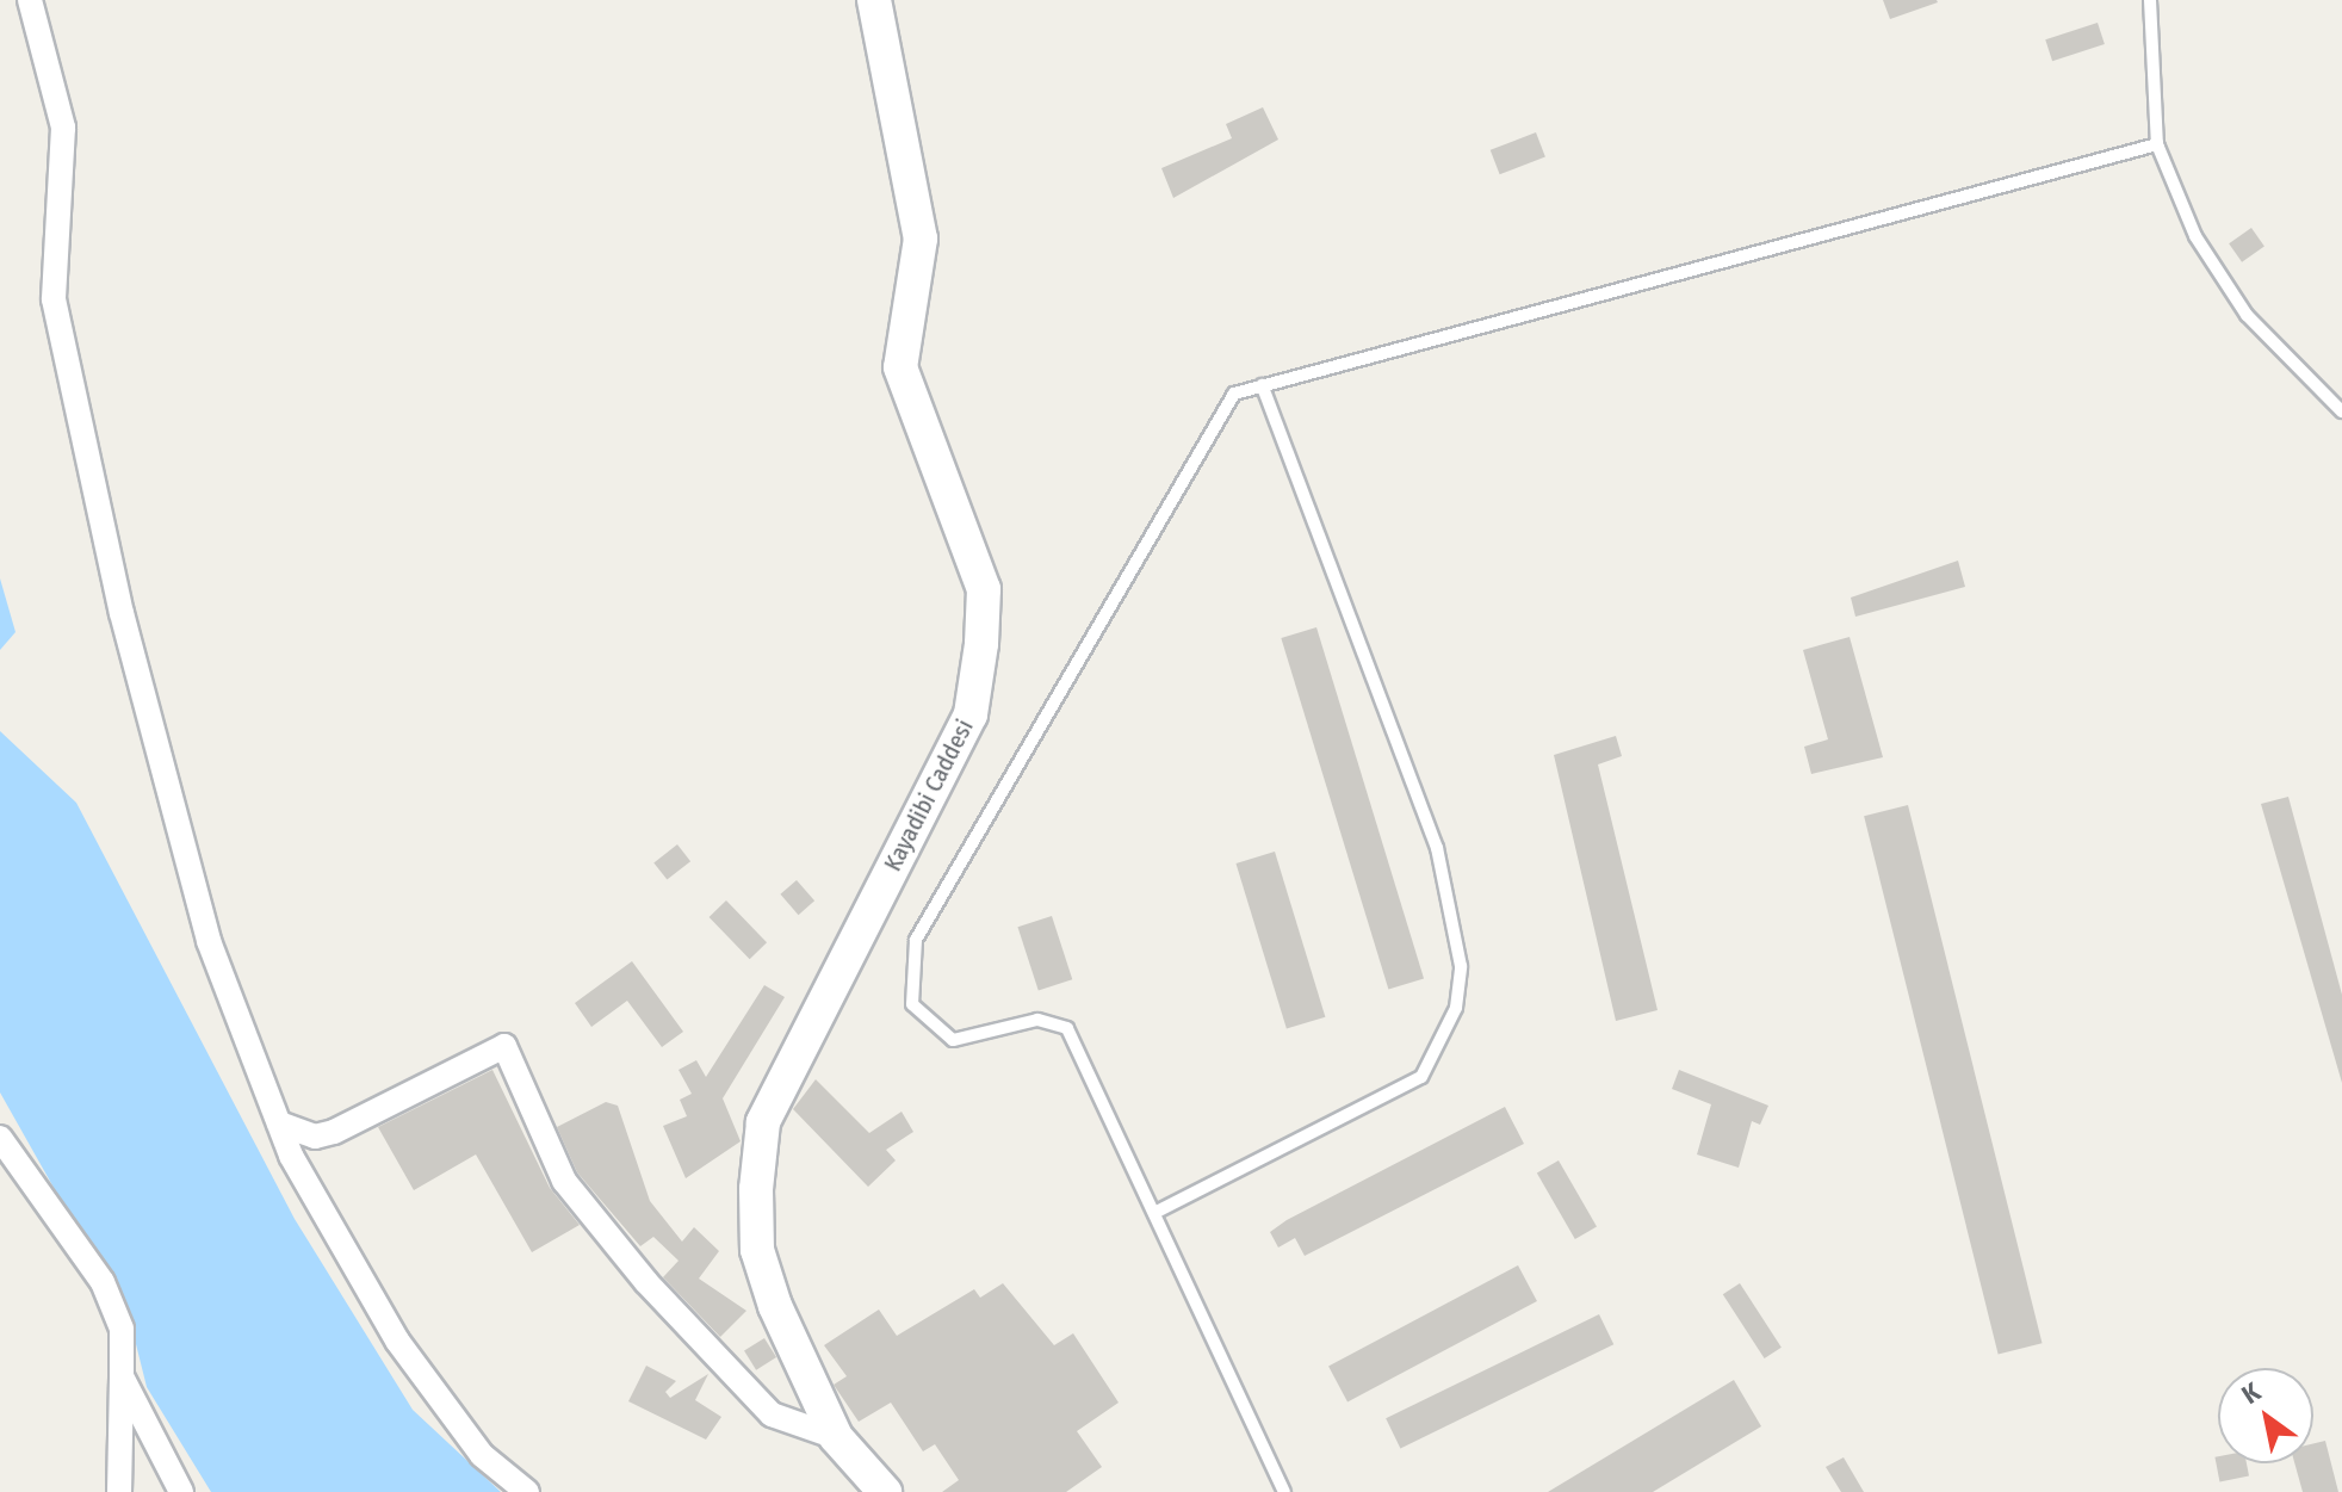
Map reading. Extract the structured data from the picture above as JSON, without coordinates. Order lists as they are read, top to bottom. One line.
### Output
{"streets":{"street":["Kayadibi Caddesi"]},"north":"top left"}
